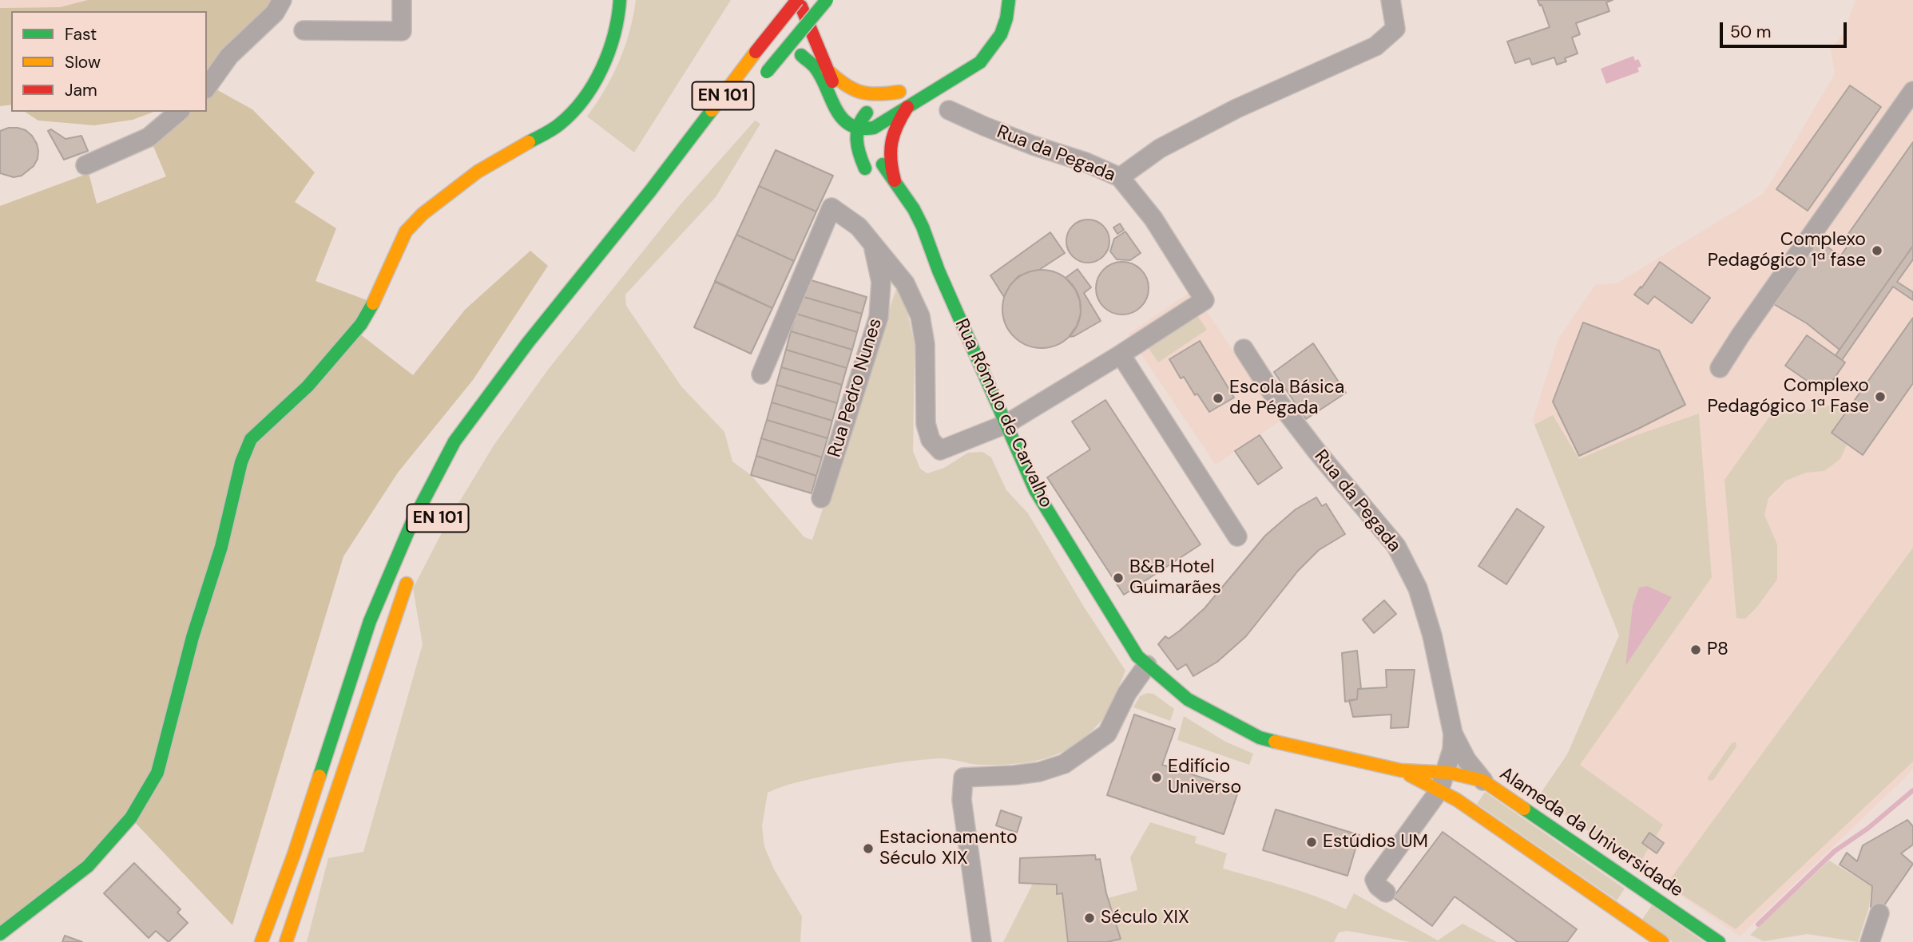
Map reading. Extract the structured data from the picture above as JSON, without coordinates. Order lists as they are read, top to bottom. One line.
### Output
{"streets":{"main road":["EN 101","Rua Rómulo de Carvalho","Alameda da Universidade"],"street":["Rua da Pegada","Rua Pedro Nunes"]},"crossings":[["EN 101","Rua Rómulo de Carvalho"]],"places":["Complexo Pedagógico 1ª fase","Complexo Pedagógico 1ª Fase","Escola Básica de Pégada","B&B Hotel Guimarães","P8","Edifício Universo","Estúdios UM","Estacionamento Século XIX","Século XIX"],"legend":["Fast","Slow","Jam"],"scale_bar":"50 m"}
